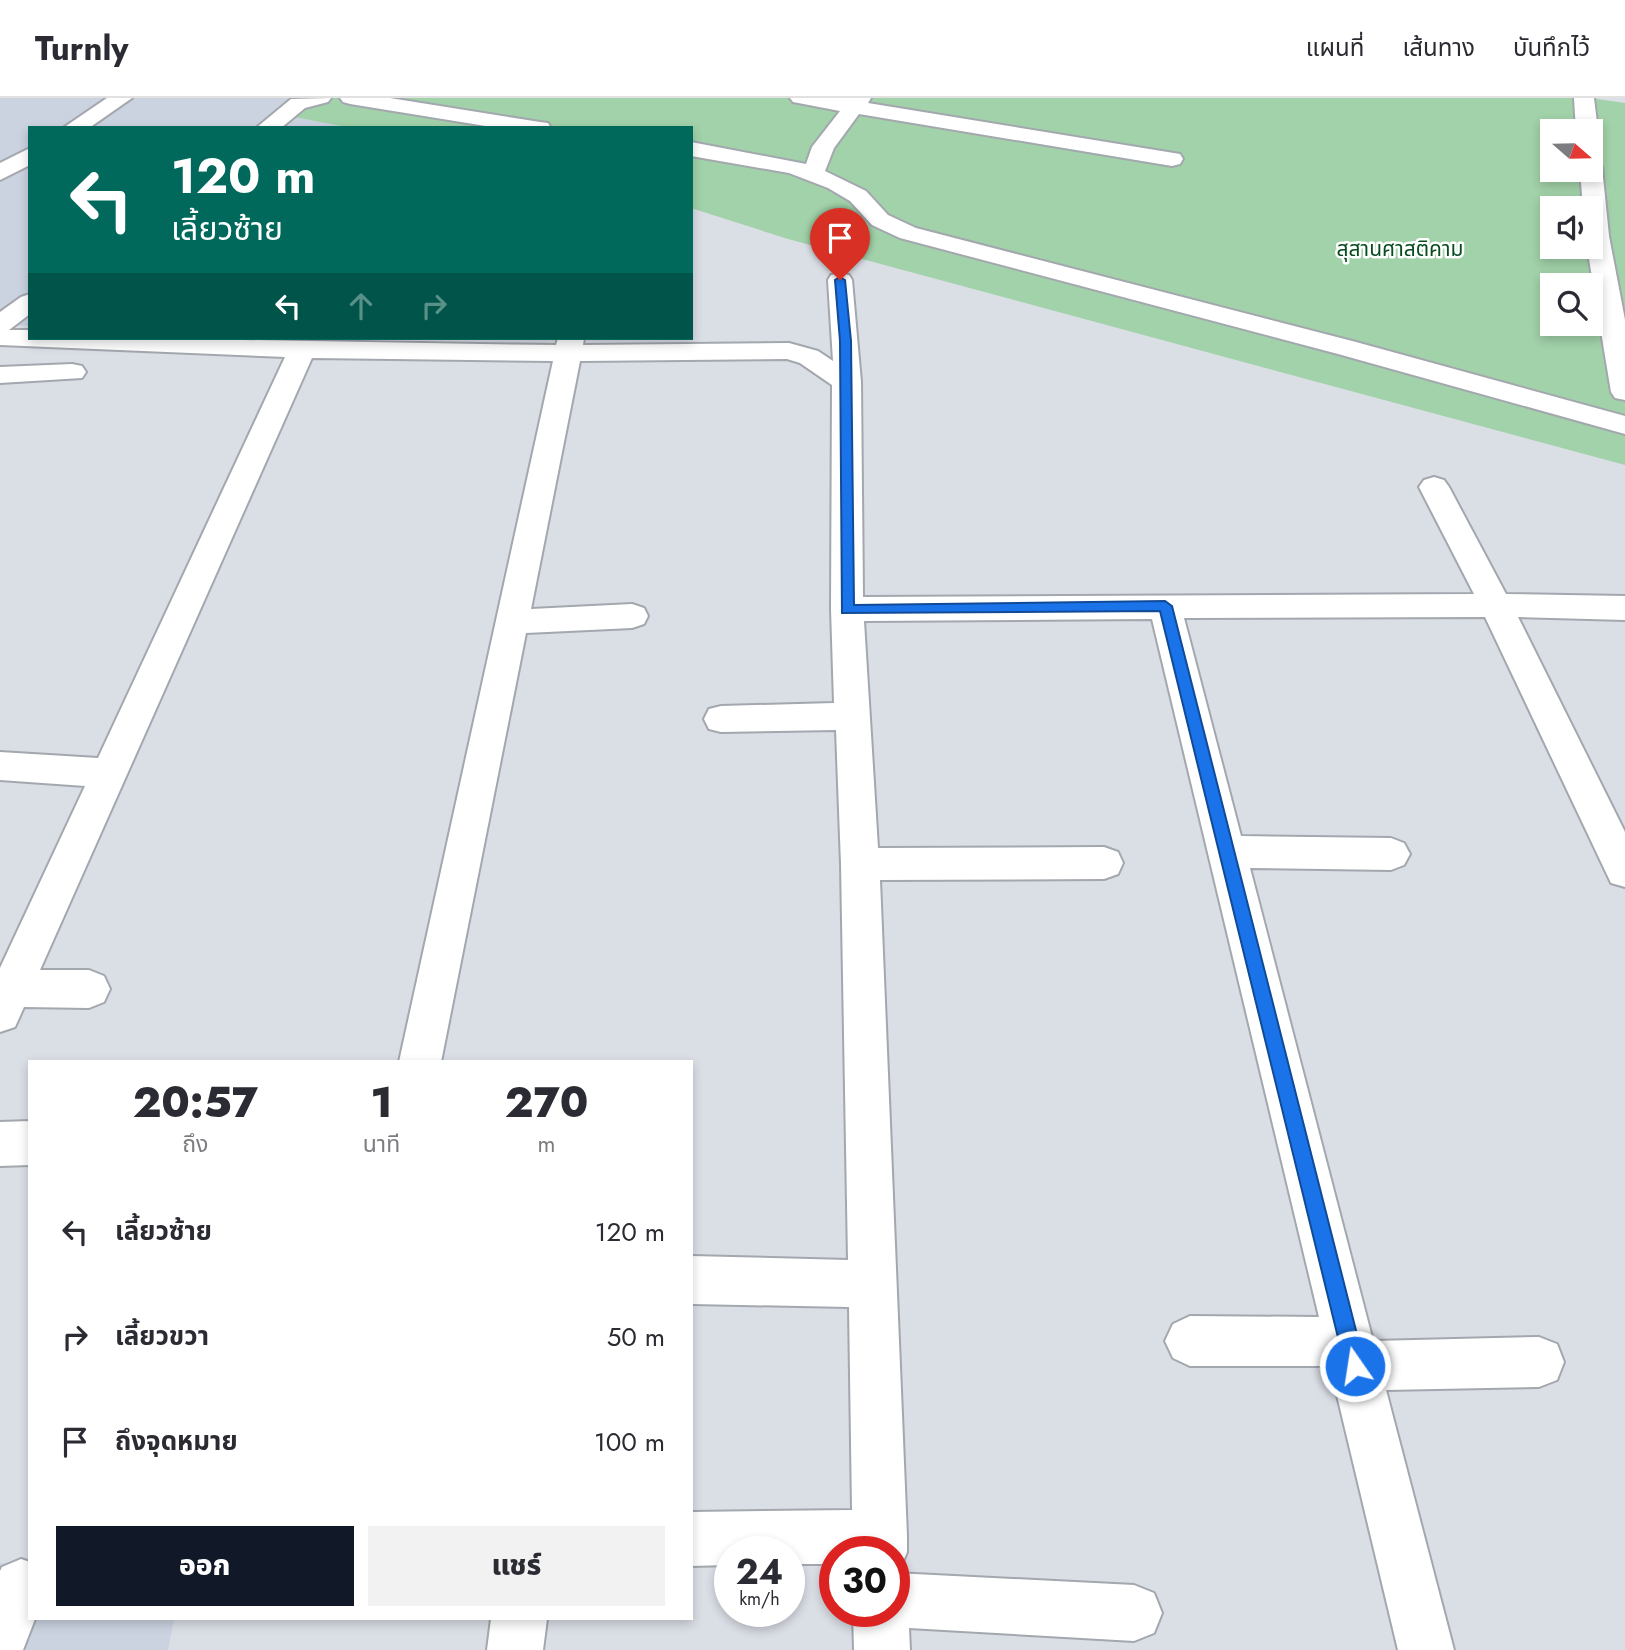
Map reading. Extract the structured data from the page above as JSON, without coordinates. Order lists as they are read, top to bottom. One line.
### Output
{"parks":["สุสานศาสติคาม"],"north":"right","page":{"header":"Turnly","nav":["แผนที่","เส้นทาง","บันทึกไว้"],"turn":["120 m","เลี้ยวซ้าย"],"eta":["20:57","ถึง","1","นาที","270","m"],"list":[{"name":"เลี้ยวซ้าย","value":"120 m"},{"name":"เลี้ยวขวา","value":"50 m"},{"name":"ถึงจุดหมาย","value":"100 m"}],"buttons":["ออก","แชร์"],"speed":"24 km/h","limit":"30"}}
